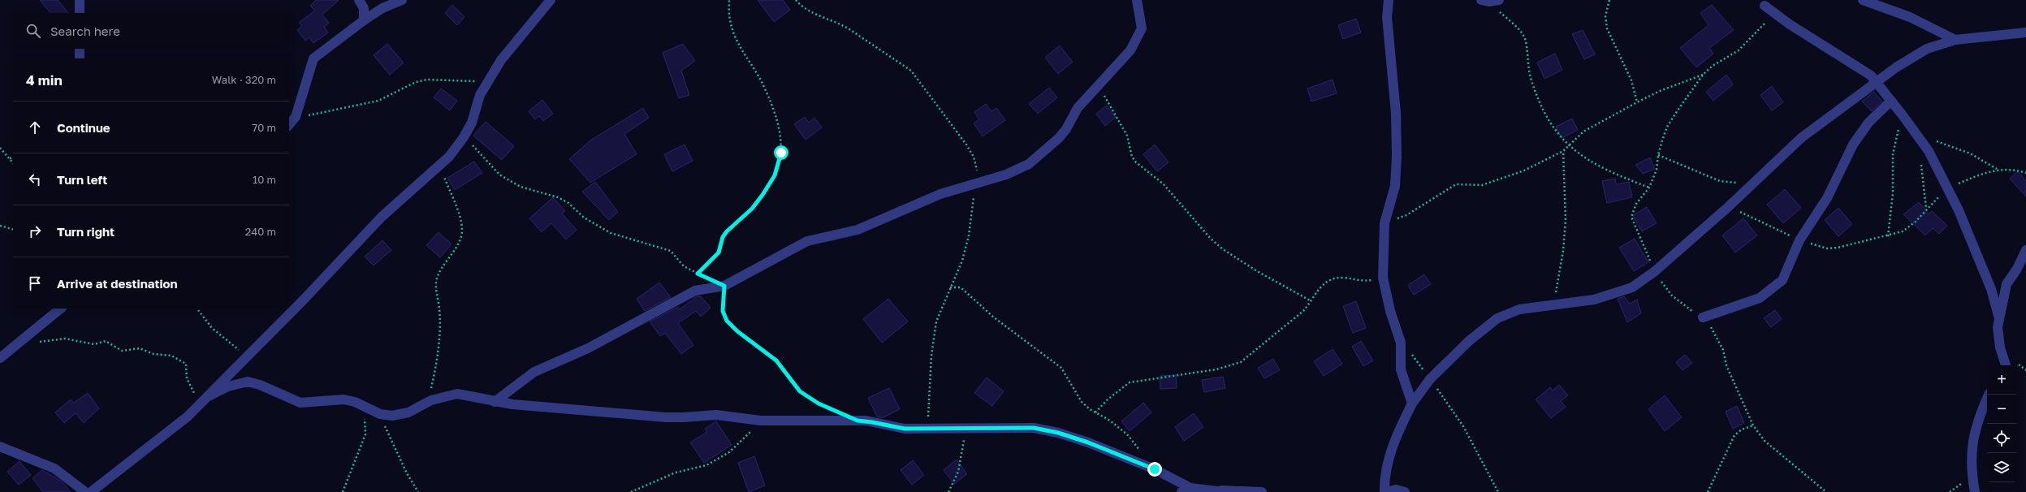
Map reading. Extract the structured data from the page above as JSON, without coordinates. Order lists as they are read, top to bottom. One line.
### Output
{"page":{"search":"Search here","heading":["4 min","Walk · 320 m"],"list":[["Continue","70 m"],["Turn left","10 m"],["Turn right","240 m"],"Arrive at destination"],"map_buttons":["+","−"]}}
